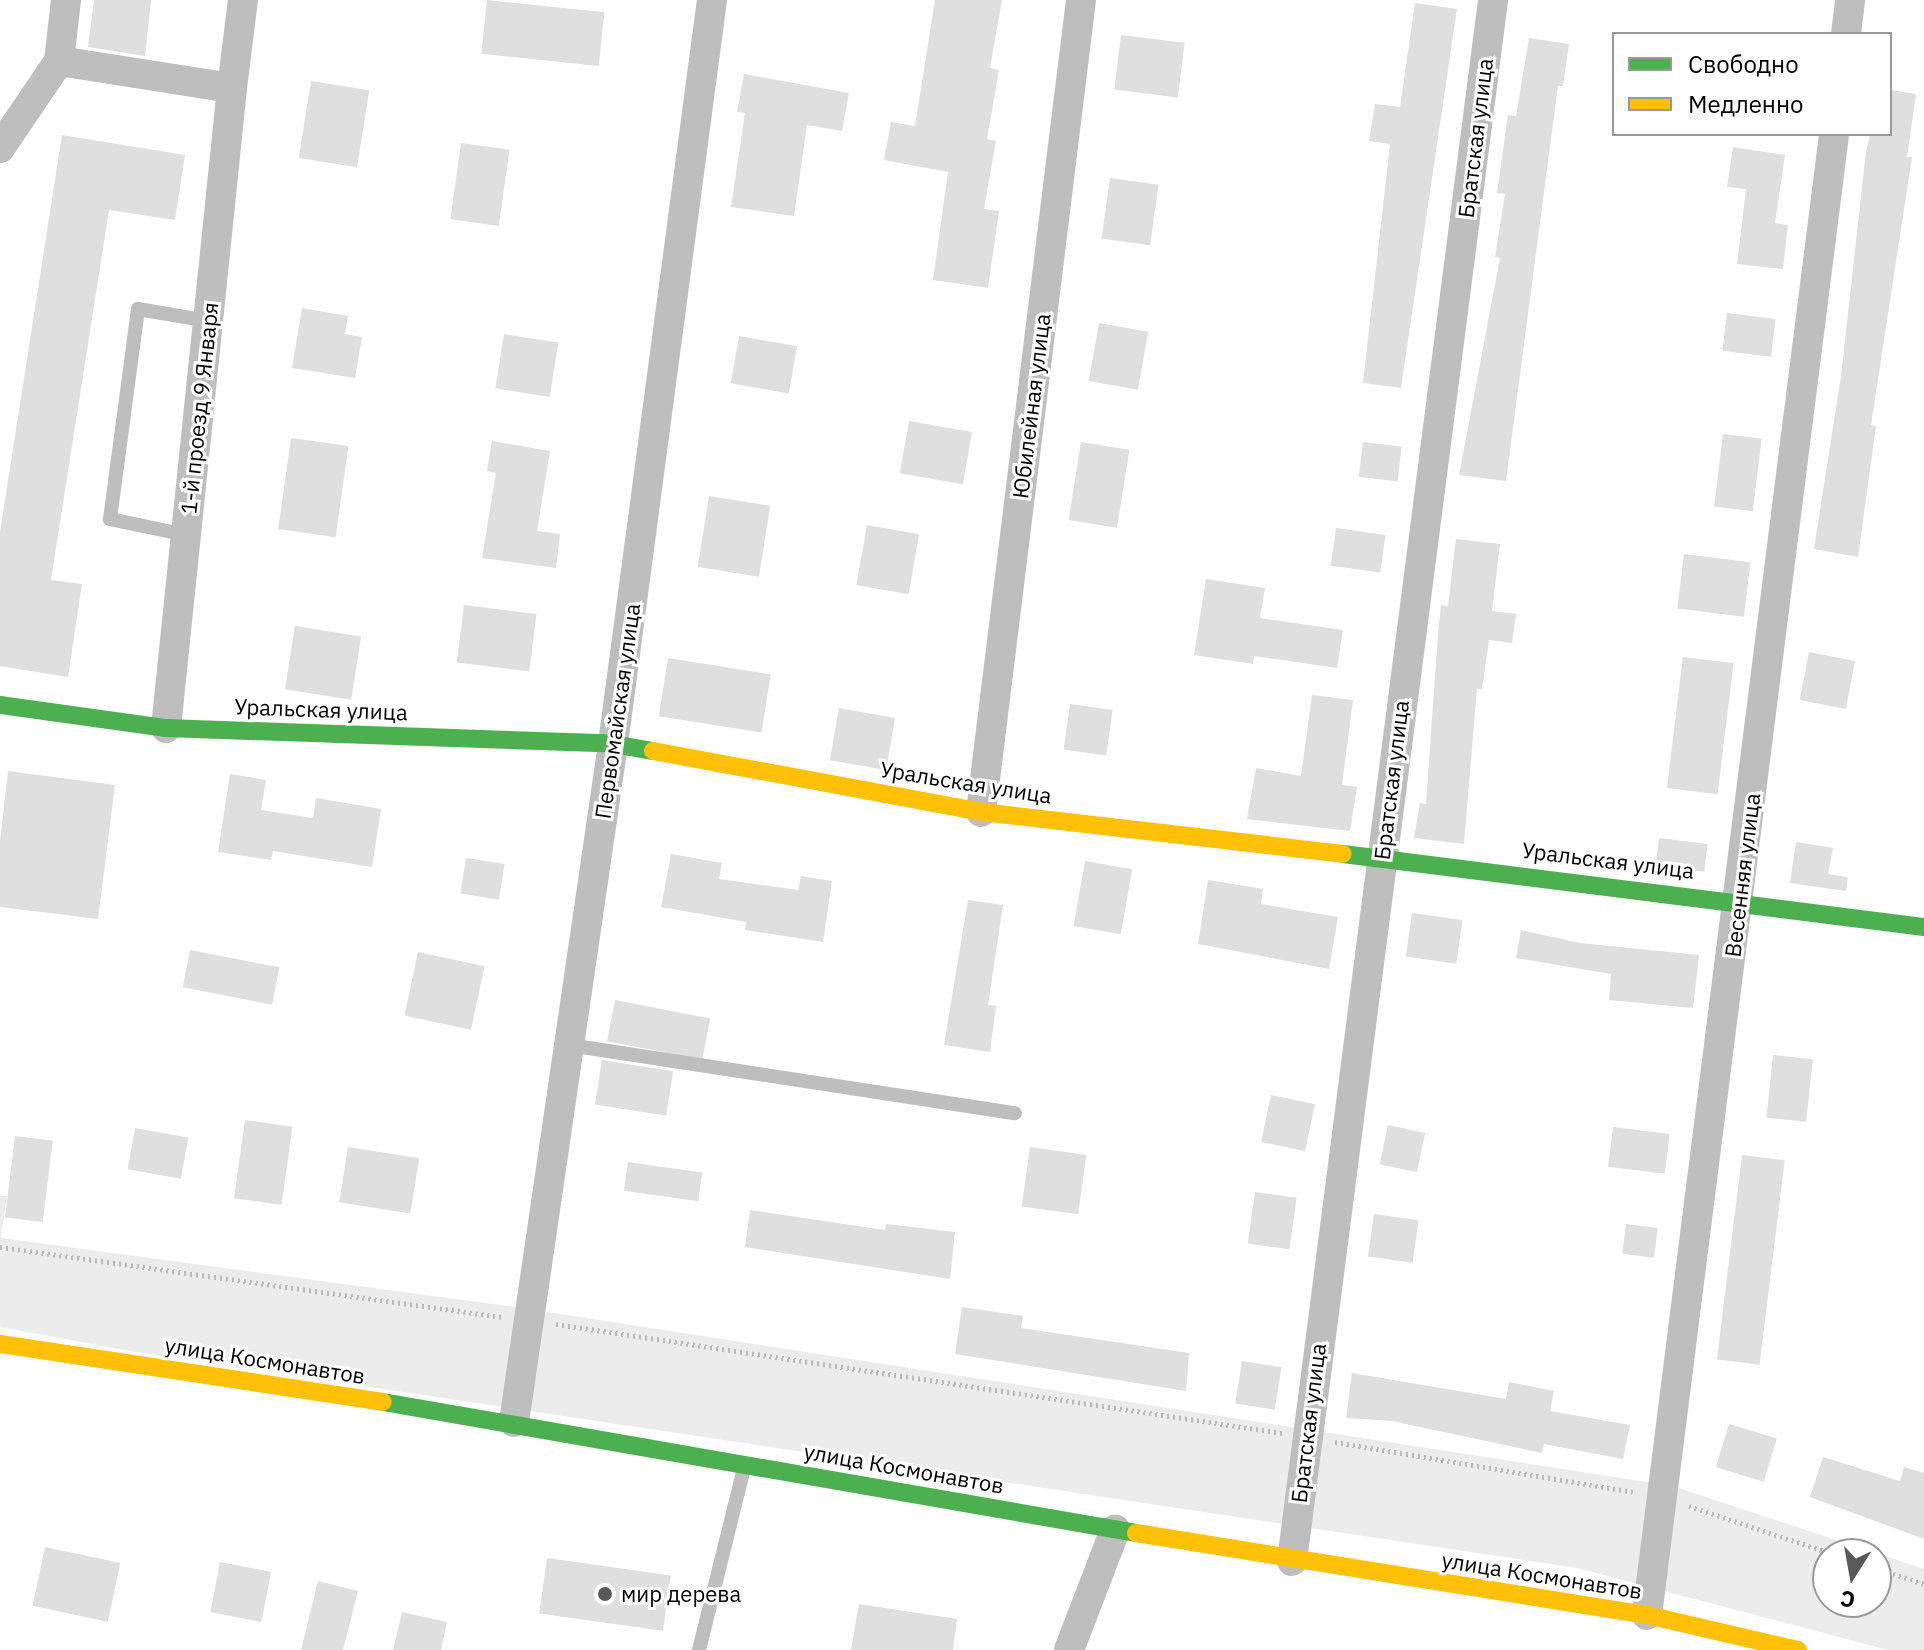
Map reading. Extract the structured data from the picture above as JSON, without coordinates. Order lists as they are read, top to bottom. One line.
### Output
{"streets":{"street":["Братская улица","Юбилейная улица","1-й проезд 9 Января","Уральская улица","Первомайская улица","Весенняя улица","улица Космонавтов"]},"crossings":[["Братская улица","Уральская улица"],["Братская улица","улица Космонавтов"],["Юбилейная улица","Уральская улица"],["1-й проезд 9 Января","Уральская улица"],["Уральская улица","Первомайская улица"],["Уральская улица","Весенняя улица"],["Первомайская улица","улица Космонавтов"],["Весенняя улица","улица Космонавтов"]],"places":["мир дерева"],"legend":["Свободно","Медленно"],"north":"bottom"}
